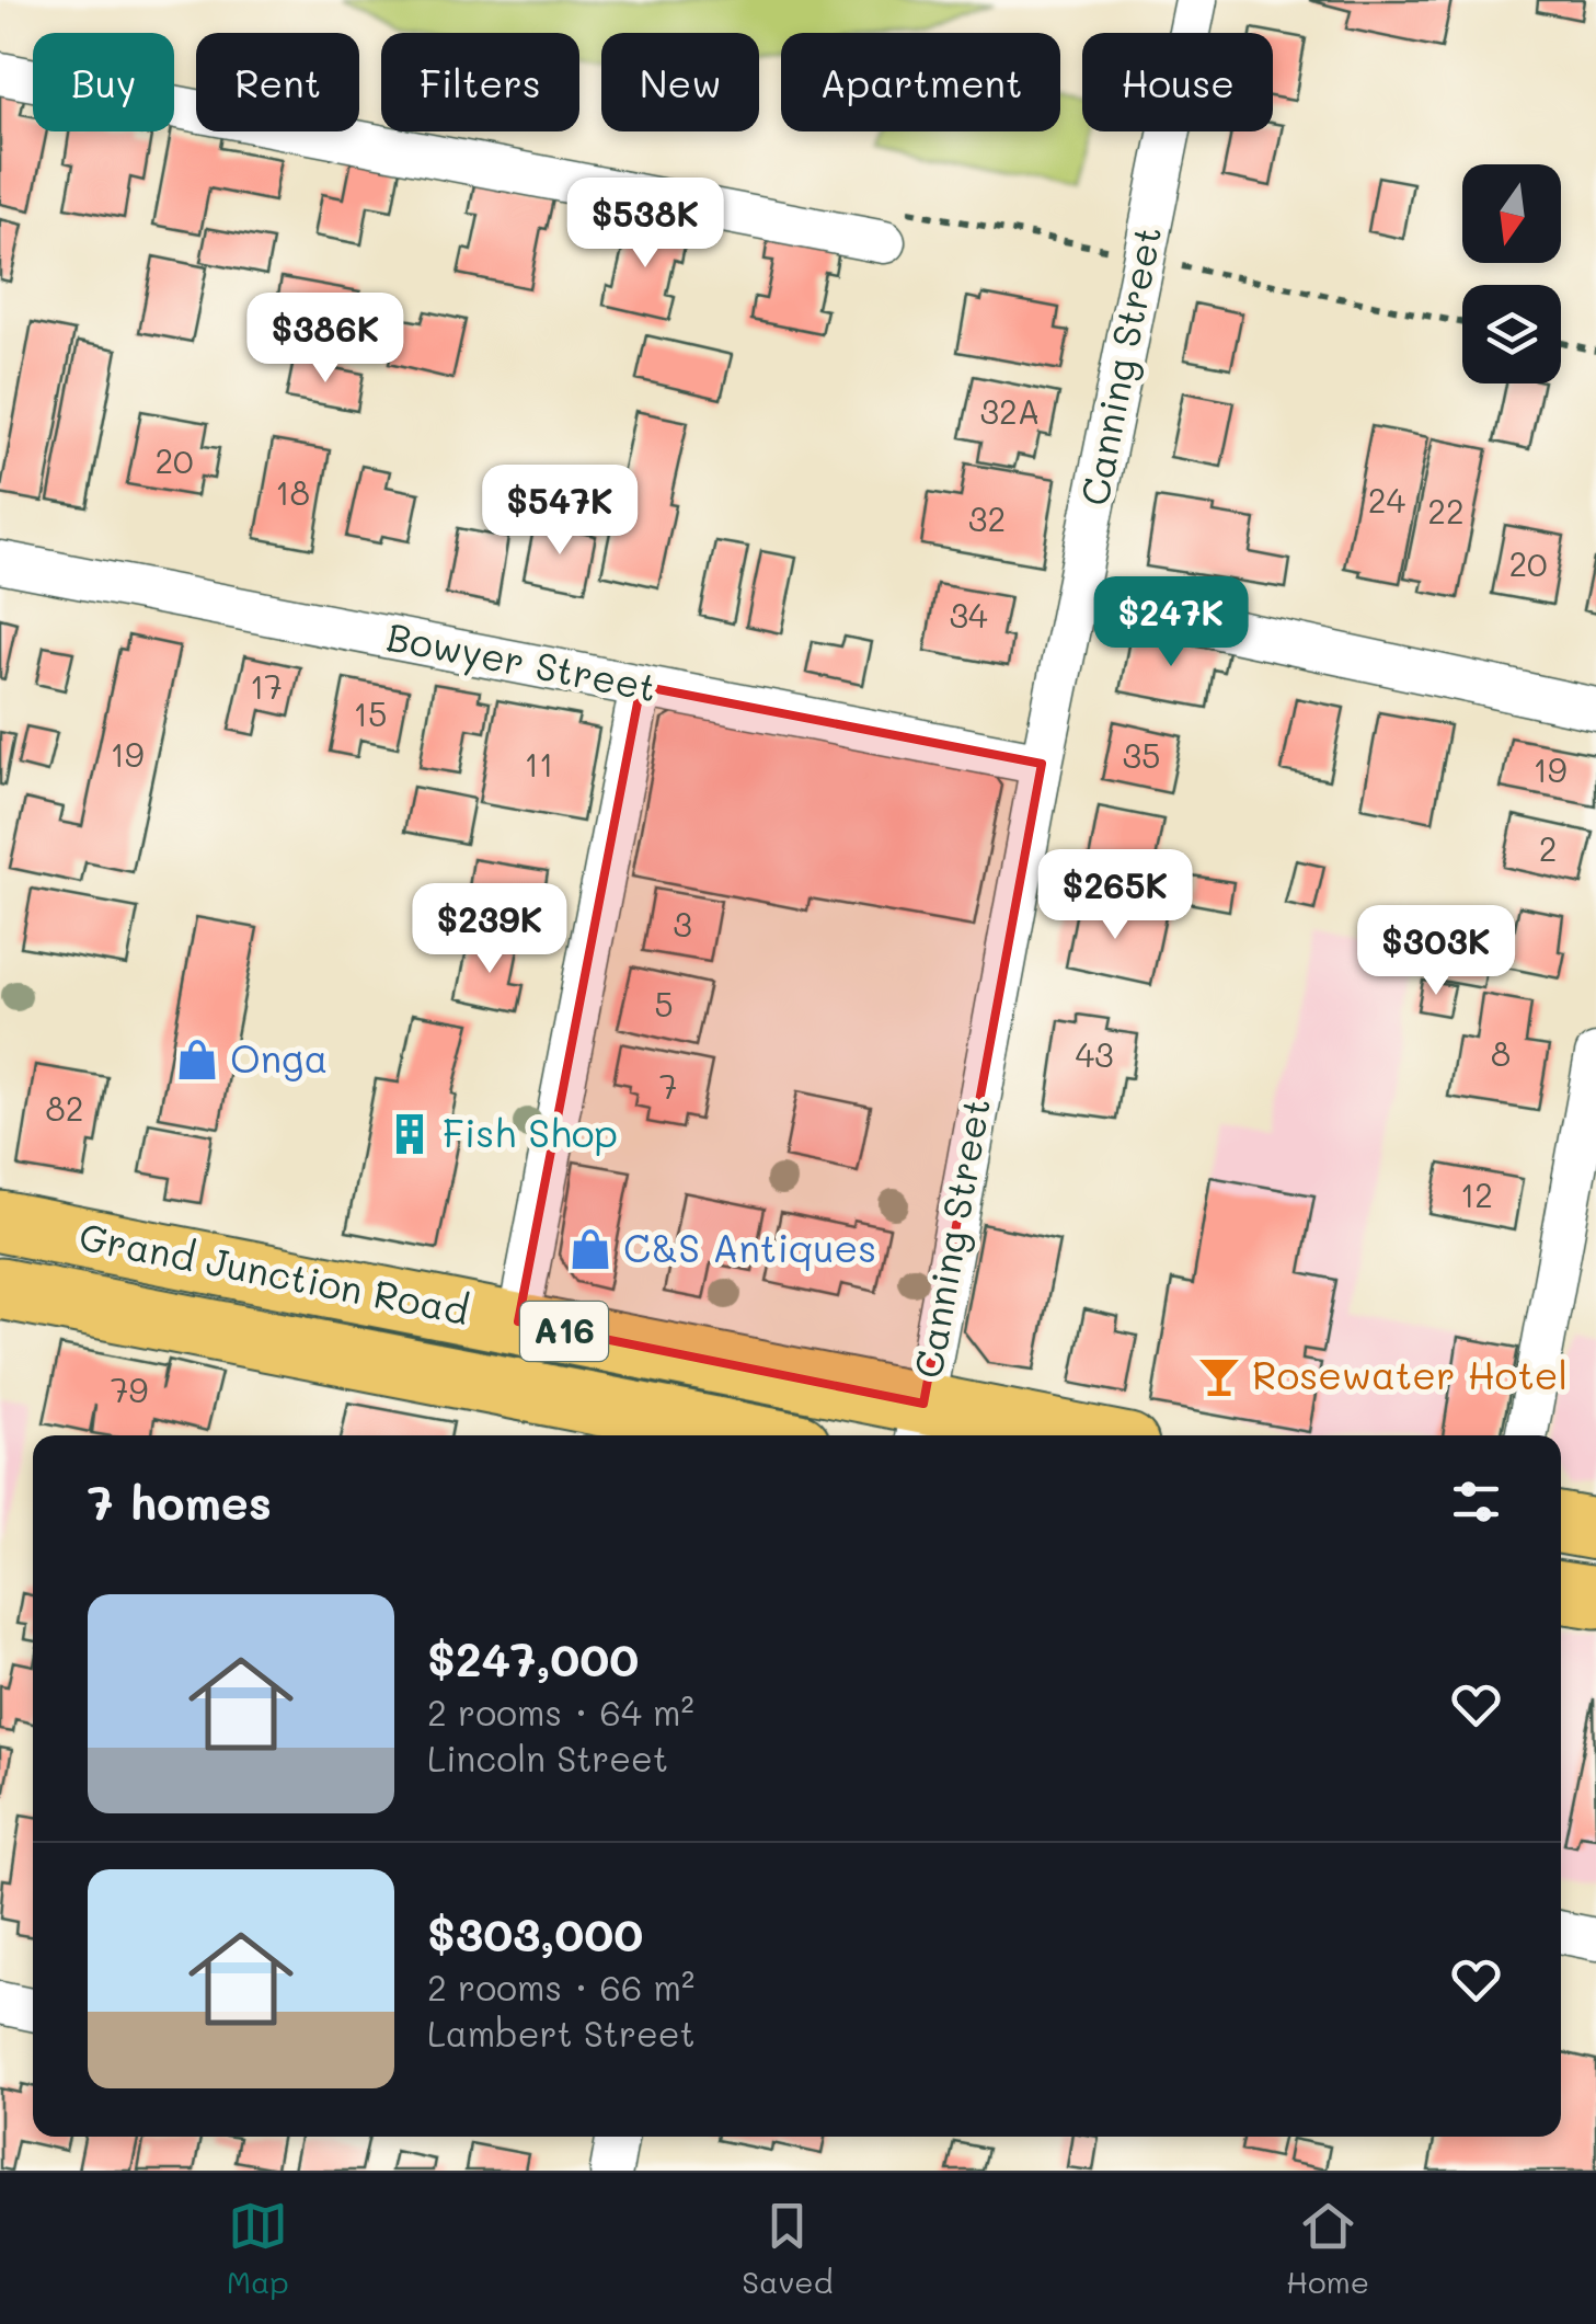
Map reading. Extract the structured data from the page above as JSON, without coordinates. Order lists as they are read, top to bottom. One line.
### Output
{"streets":{"highway":["Grand Junction Road","A16"],"street":["Canning Street","Bowyer Street"]},"crossings":[["Canning Street","Bowyer Street"],["Canning Street","Grand Junction Road"]],"places":{"shop":["Onga","C&S Antiques"],"building":["Fish Shop"],"bar":["Rosewater Hotel"]},"house_numbers":["32A","20","18","24","22","32","20","34","17","15","19","35","11","19","2","3","5","8","43","7","82","12","79"],"north":"bottom","page":{"chip":["Buy","Rent","Filters","New","Apartment","House"],"price":["$538K","$386K","$547K","$247K","$265K","$239K","$303K"],"heading":"7 homes","list":[{"name":"$247,000","note":"2 rooms · 64 m² · Lincoln Street"},{"name":"$303,000","note":"2 rooms · 66 m² · Lambert Street"}],"tabs":["Map","Saved","Home"]}}
